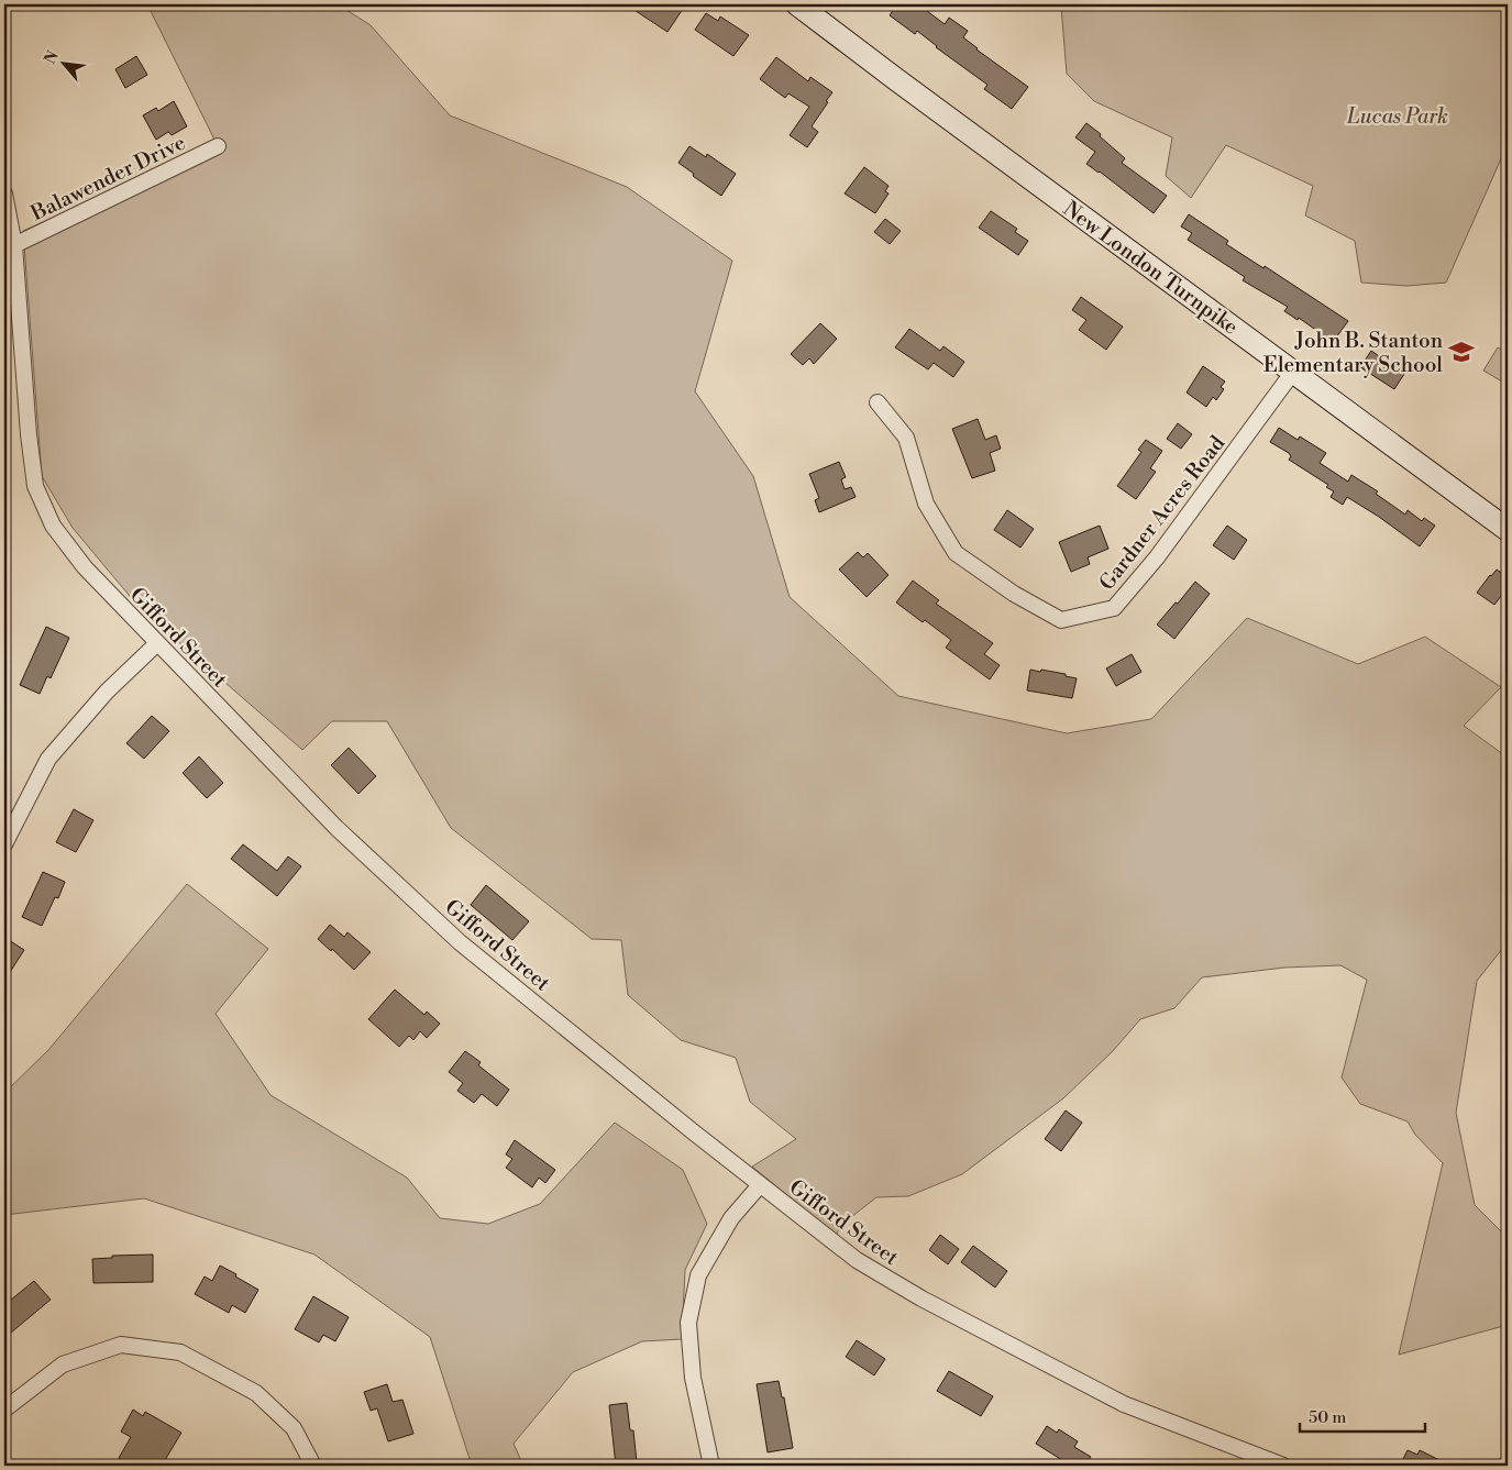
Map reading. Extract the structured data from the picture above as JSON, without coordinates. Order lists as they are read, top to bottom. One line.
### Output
{"streets":{"main road":["New London Turnpike"],"street":["Balawender Drive","Gardner Acres Road","Gifford Street"]},"crossings":[["Balawender Drive","Gifford Street"],["New London Turnpike","Gardner Acres Road"]],"parks":["Lucas Park"],"places":{"school or university":["John B. Stanton Elementary School"]},"scale_bar":"50 m","north":"top left"}
